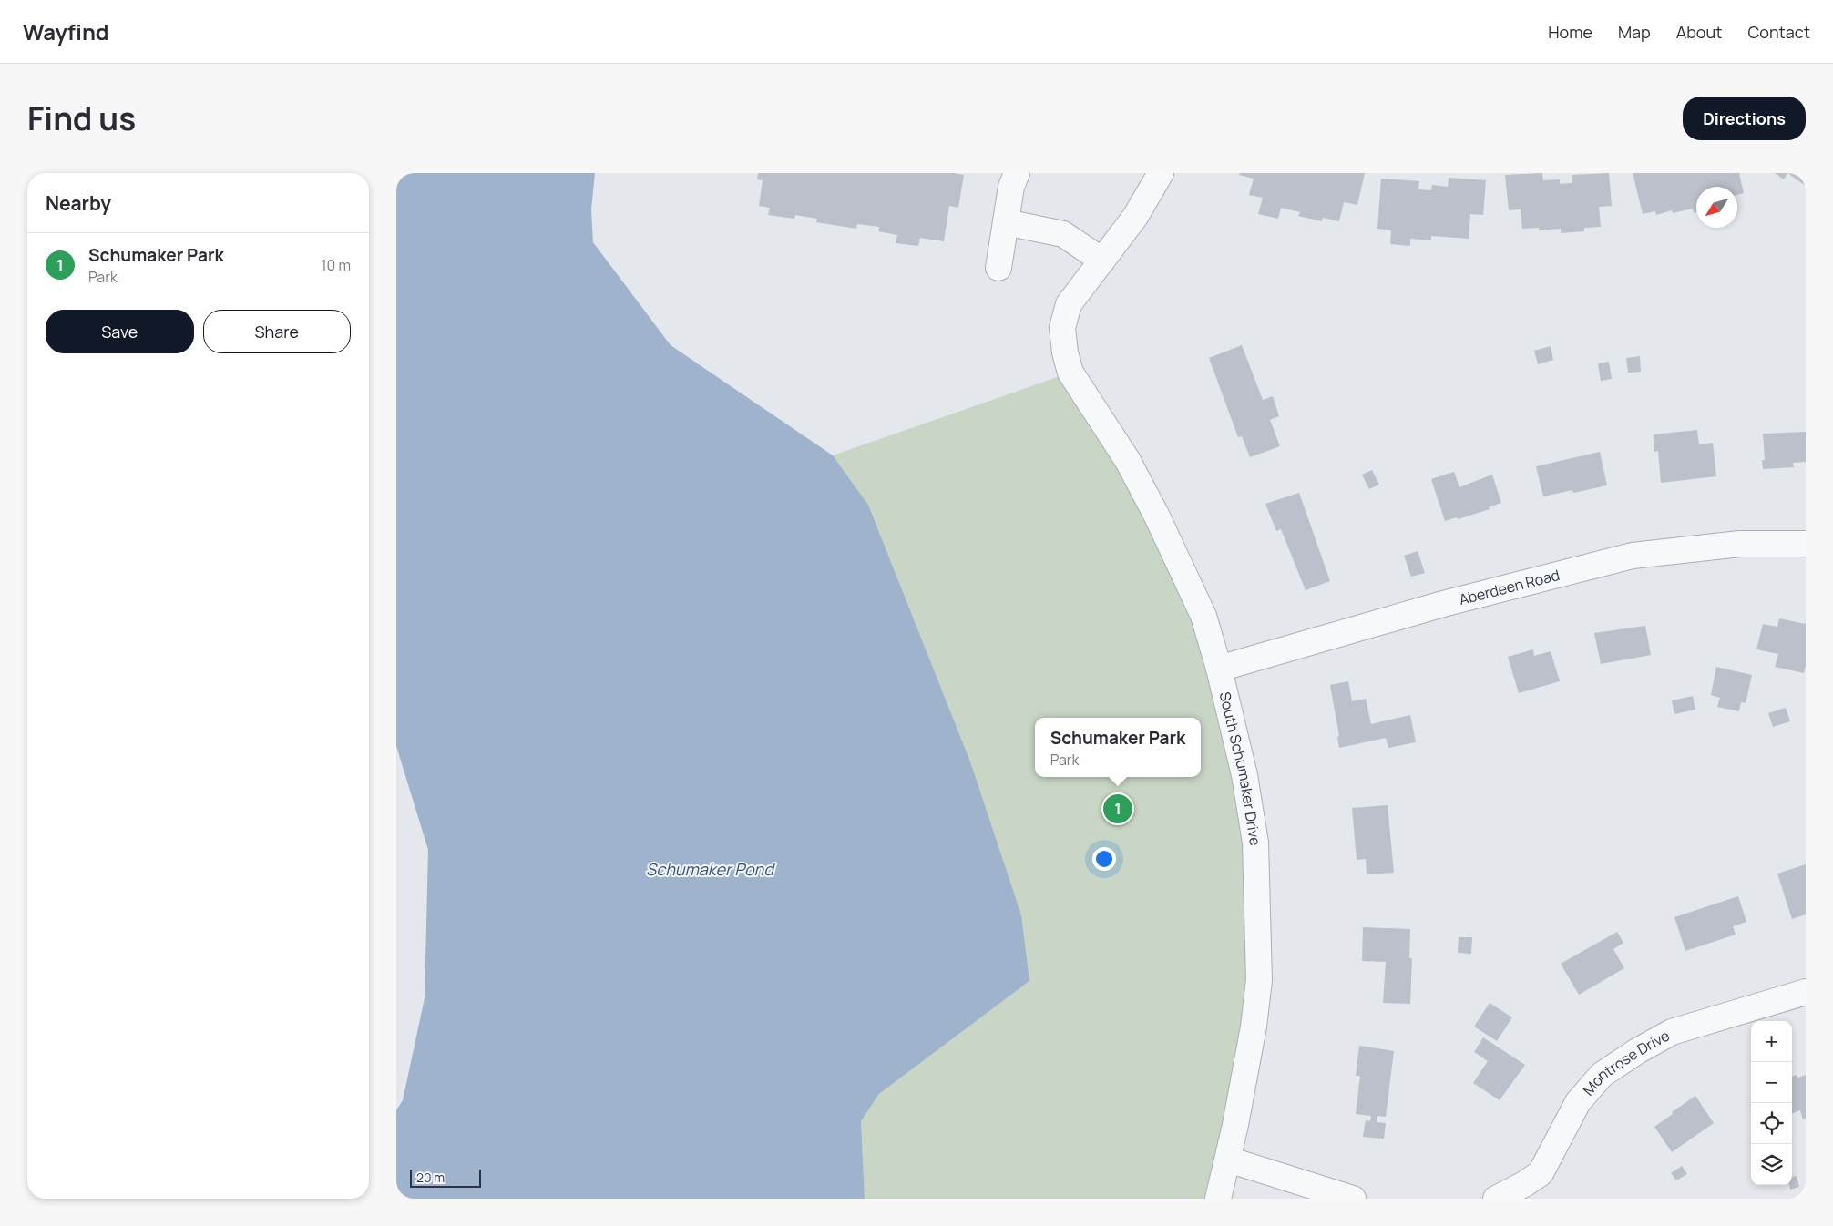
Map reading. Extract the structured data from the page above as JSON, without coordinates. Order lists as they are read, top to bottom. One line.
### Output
{"streets":{"street":["Aberdeen Road","South Schumaker Drive","Montrose Drive"]},"crossings":[["Aberdeen Road","South Schumaker Drive"]],"water":["Schumaker Pond"],"scale_bar":"20 m","north":"bottom left","page":{"header":"Wayfind","nav":["Home","Map","About","Contact"],"title":"Find us","buttons":["Directions",["Save","Share"]],"heading":"Nearby","list":[{"mark":"1","name":"Schumaker Park","note":"Park","value":"10 m"}],"popup":["Schumaker Park","Park"],"pins":"1","map_buttons":["+","−"],"scale":"20 m"}}
